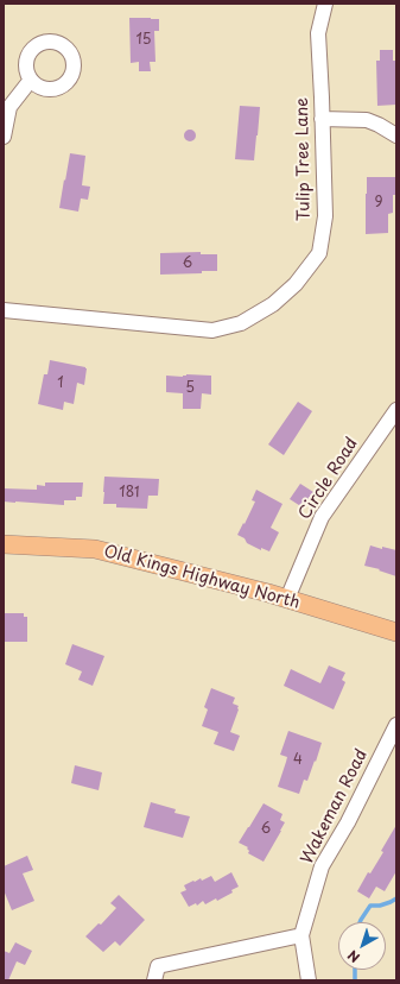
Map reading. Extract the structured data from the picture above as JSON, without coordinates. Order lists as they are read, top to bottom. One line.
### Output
{"streets":{"main road":["Old Kings Highway North"],"street":["Tulip Tree Lane","Circle Road","Wakeman Road"]},"crossings":[["Circle Road","Old Kings Highway North"]],"house_numbers":["15","9","6","1","5","181","4","6"],"north":"bottom left"}
